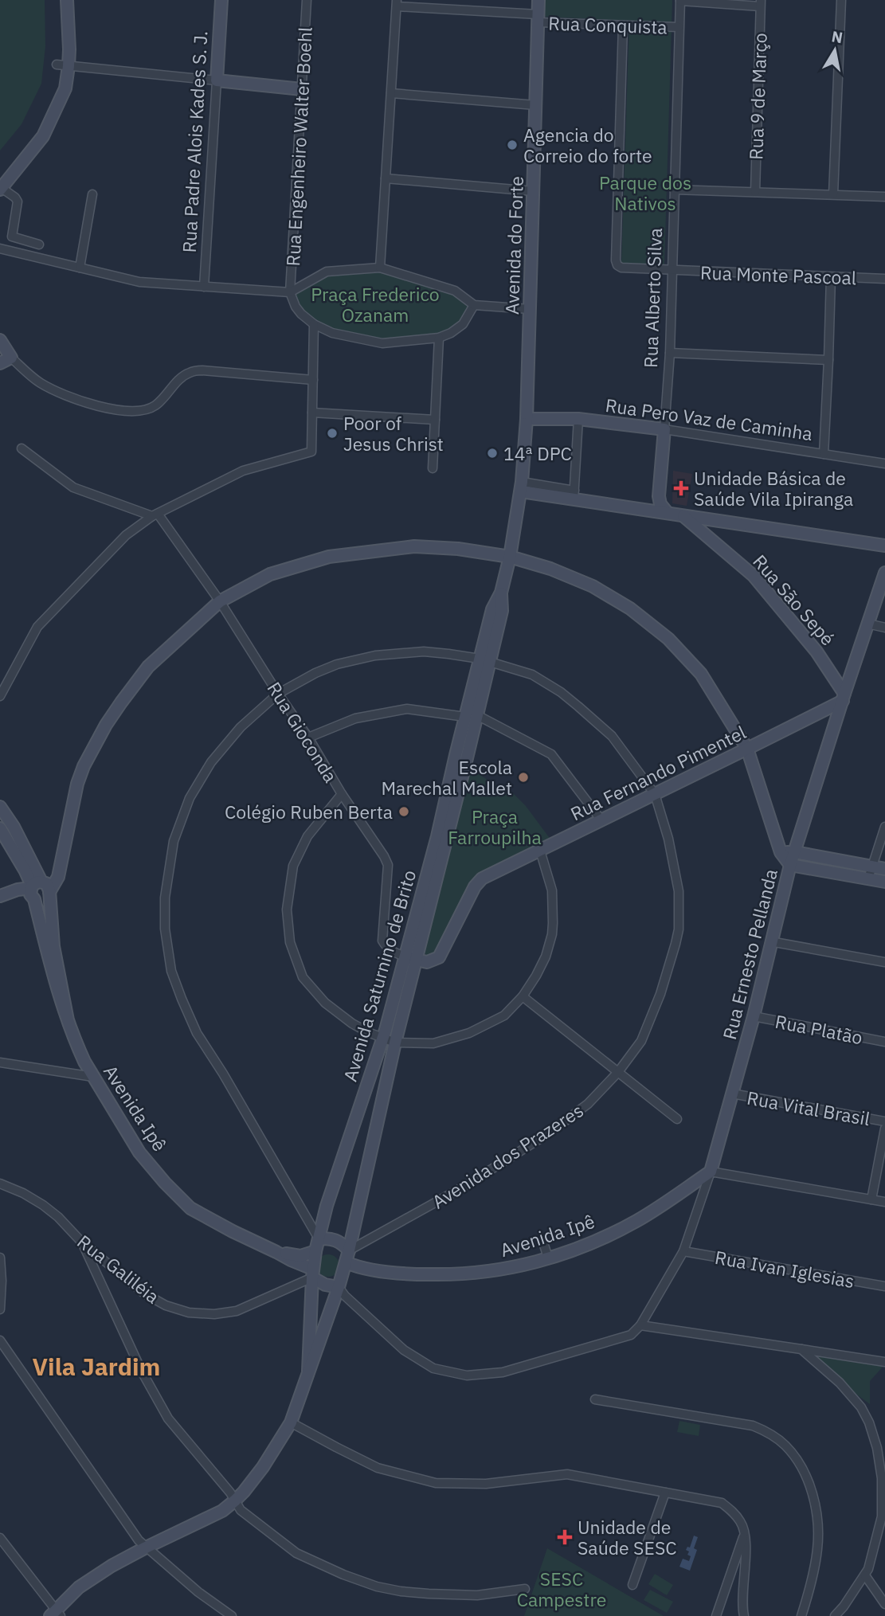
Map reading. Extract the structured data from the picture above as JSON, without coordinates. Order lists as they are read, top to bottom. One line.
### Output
{"streets":{"main road":["Rua Padre Alois Kades S. J.","Avenida do Forte","Rua Alberto Silva","Rua Pero Vaz de Caminha","Rua São Sepé","Rua Fernando Pimentel","Rua Ernesto Pellanda","Avenida Saturnino de Brito","Avenida Ipê"],"street":["Rua Conquista","Rua 9 de Março","Rua Engenheiro Walter Boehl","Rua Monte Pascoal","Rua Gioconda","Rua Platão","Rua Vital Brasil","Avenida dos Prazeres","Rua Galiléia","Rua Ivan Iglesias"]},"crossings":[["Rua Conquista","Avenida do Forte"],["Rua Conquista","Rua Monte Pascoal"],["Rua Conquista","Rua Alberto Silva"],["Avenida do Forte","Rua Pero Vaz de Caminha"],["Avenida do Forte","Avenida Saturnino de Brito"],["Rua Monte Pascoal","Rua Alberto Silva"],["Rua Alberto Silva","Rua Pero Vaz de Caminha"],["Rua São Sepé","Rua Fernando Pimentel"],["Rua São Sepé","Rua Ernesto Pellanda"],["Rua Gioconda","Rua Fernando Pimentel"],["Rua Gioconda","Avenida Saturnino de Brito"],["Rua Gioconda","Avenida dos Prazeres"],["Rua Fernando Pimentel","Rua Ernesto Pellanda"],["Rua Fernando Pimentel","Avenida Saturnino de Brito"],["Rua Fernando Pimentel","Avenida dos Prazeres"],["Rua Ernesto Pellanda","Avenida Saturnino de Brito"],["Rua Ernesto Pellanda","Rua Platão"],["Rua Ernesto Pellanda","Avenida Ipê"],["Rua Ernesto Pellanda","Rua Vital Brasil"],["Rua Ernesto Pellanda","Rua Ivan Iglesias"],["Avenida Saturnino de Brito","Avenida Ipê"],["Avenida Saturnino de Brito","Avenida dos Prazeres"],["Avenida Saturnino de Brito","Rua Galiléia"],["Avenida Ipê","Rua Galiléia"]],"districts":["Vila Jardim"],"parks":["Parque dos Nativos","Praça Frederico Ozanam","Praça Farroupilha","SESC Campestre"],"places":{"other":["Agencia do Correio do forte","Poor of Jesus Christ","14ª DPC","Escola Marechal Mallet","Colégio Ruben Berta"],"health":["Unidade Básica de Saúde Vila Ipiranga","Unidade de Saúde SESC"]},"north":"top"}
